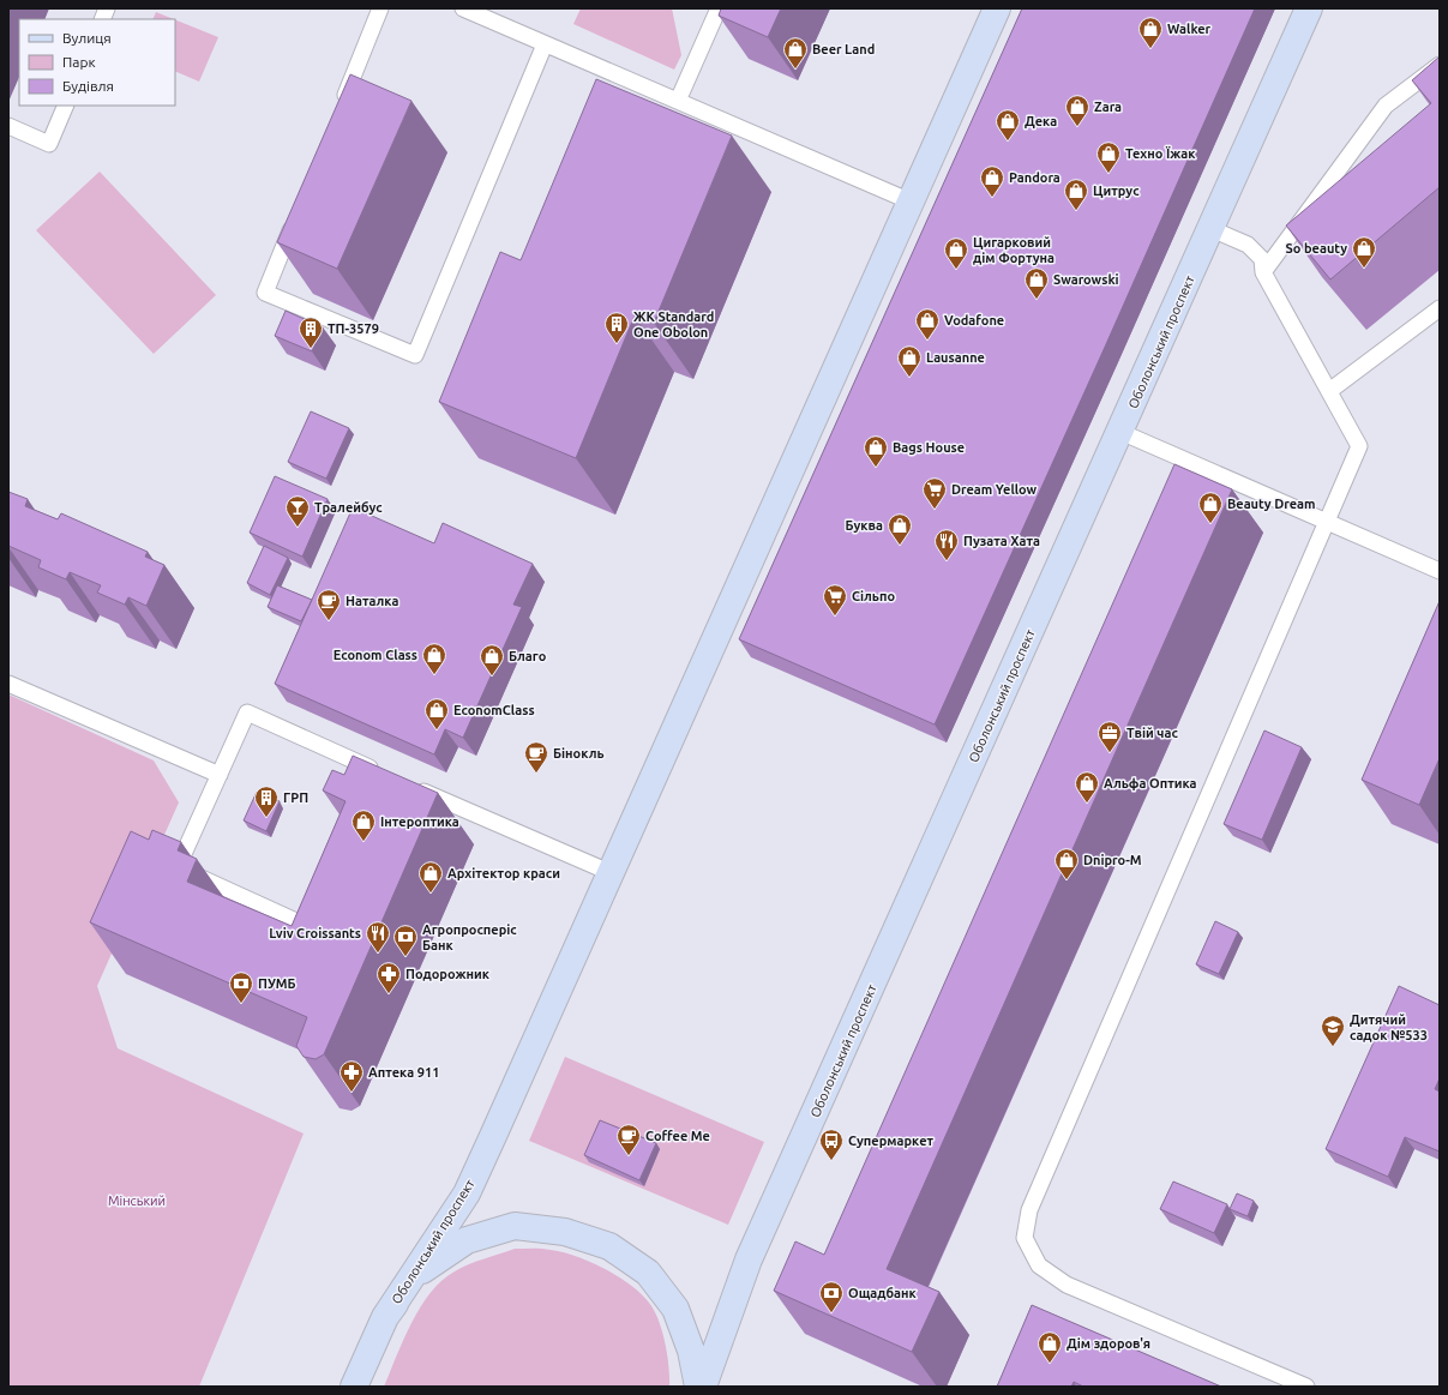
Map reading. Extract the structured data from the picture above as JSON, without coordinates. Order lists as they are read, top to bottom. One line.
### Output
{"streets":{"main road":["Оболонський проспект"]},"parks":["Мінський"],"places":{"shop":["Walker","Beer Land","Zara","Дека","Техно Їжак","Pandora","Цитрус","So beauty","Цигарковий дім Фортуна","Swarowski","Vodafone","Lausanne","Bags House","Beauty Dream","Буква","Econom Class","Благо","EconomClass","Альфа Оптика","Інтероптика","Dnipro-M","Архітектор краси","Дім здоров'я"],"building":["ЖК Standard One Obolon","ТП-3579","ГРП"],"supermarket":["Dream Yellow","Сільпо"],"bar":["Тралейбус"],"restaurant":["Пузата Хата","Lviv Croissants"],"cafe":["Наталка","Бінокль","Coffee Me"],"office":["Твій час"],"bank":["Агропросперіс Банк","ПУМБ","Ощадбанк"],"pharmacy":["Подорожник","Аптека 911"],"school or university":["Дитячий садок №533"],"bus stop":["Супермаркет"]},"legend":["Вулиця","Парк","Будівля"]}
